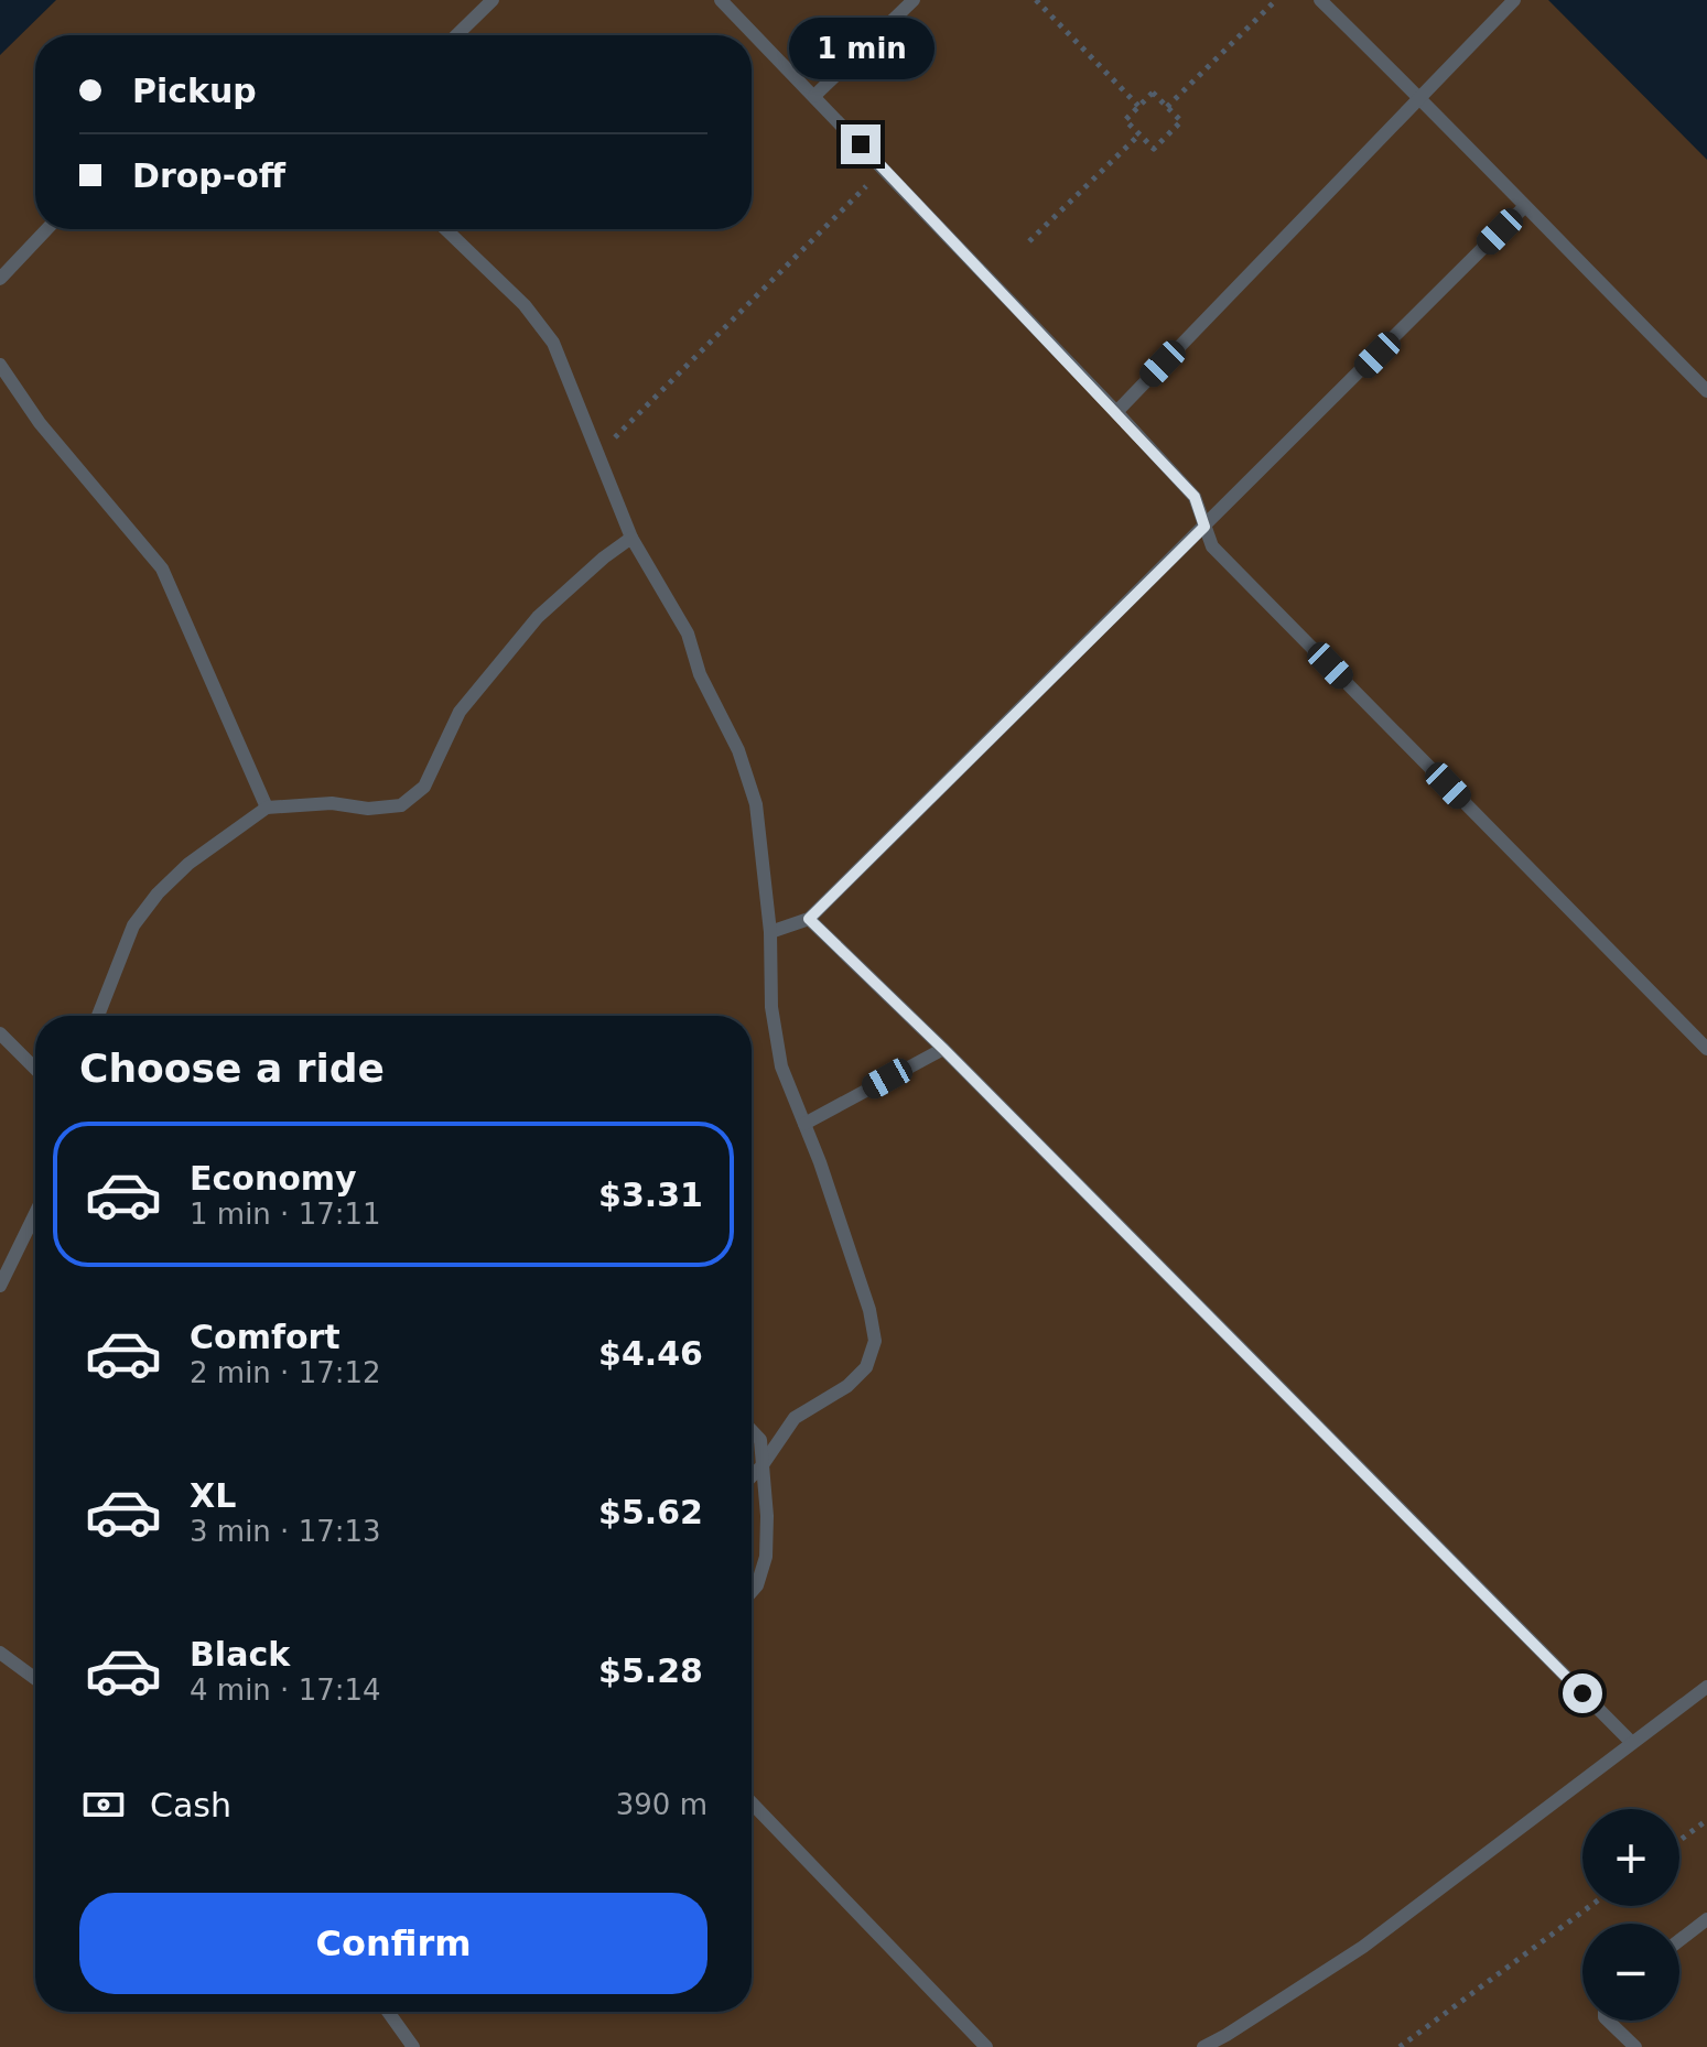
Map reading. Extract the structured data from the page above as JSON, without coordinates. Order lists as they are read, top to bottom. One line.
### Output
{"page":{"bubble":"1 min","banner":["Pickup","Drop-off"],"heading":"Choose a ride","list":[{"name":"Economy","note":"1 min · 17:11","value":"$3.31"},{"name":"Comfort","note":"2 min · 17:12","value":"$4.46"},{"name":"XL","note":"3 min · 17:13","value":"$5.62"},{"name":"Black","note":"4 min · 17:14","value":"$5.28"}],"pay":["Cash","390 m"],"map_buttons":["+","−"],"buttons":"Confirm"}}
